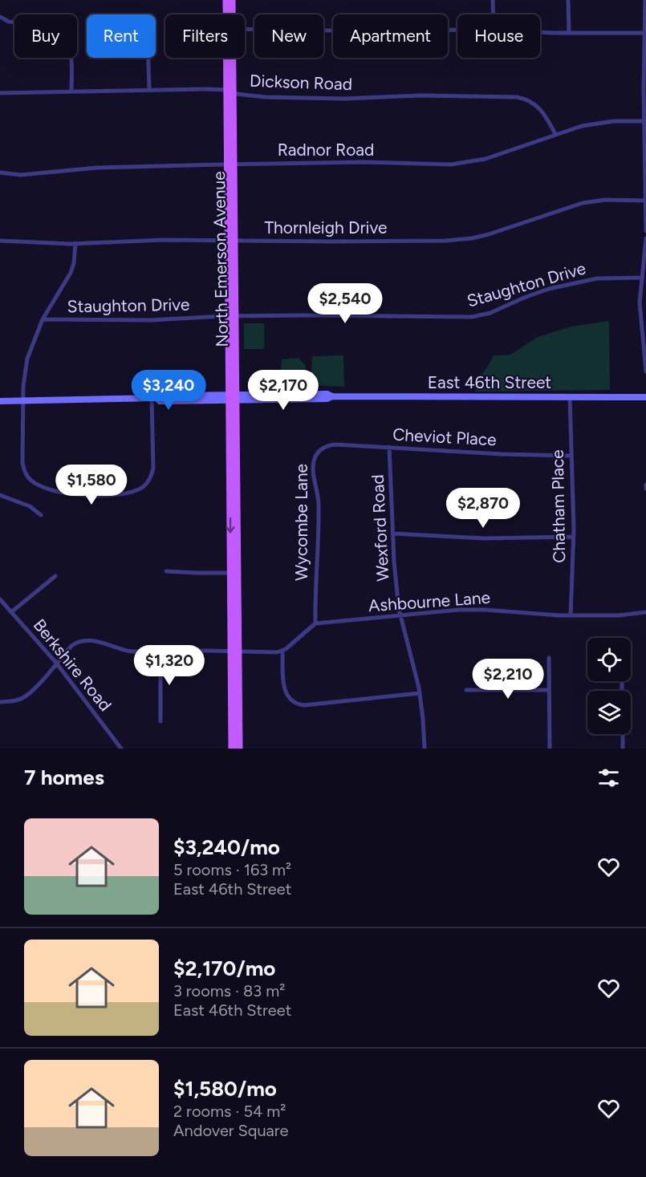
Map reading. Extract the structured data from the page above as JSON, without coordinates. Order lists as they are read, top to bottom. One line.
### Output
{"streets":{"main road":["North Emerson Avenue","East 46th Street"],"street":["Dickson Road","Radnor Road","Thornleigh Drive","Staughton Drive","Cheviot Place","Chatham Place","Wycombe Lane","Wexford Road","Ashbourne Lane","Berkshire Road"]},"crossings":[["Dickson Road","Radnor Road"],["Dickson Road","North Emerson Avenue"],["Radnor Road","North Emerson Avenue"],["Thornleigh Drive","North Emerson Avenue"],["North Emerson Avenue","Staughton Drive"],["North Emerson Avenue","East 46th Street"],["East 46th Street","Chatham Place"],["Cheviot Place","Chatham Place"],["Cheviot Place","Wycombe Lane"],["Cheviot Place","Wexford Road"],["Chatham Place","Ashbourne Lane"],["Wycombe Lane","Ashbourne Lane"],["Wexford Road","Ashbourne Lane"]],"page":{"chip":["Buy","Rent","Filters","New","Apartment","House"],"price":["$2,540","$3,240","$2,170","$1,580","$2,870","$1,320","$2,210"],"heading":"7 homes","list":[{"name":"$3,240/mo","note":"5 rooms · 163 m² · East 46th Street"},{"name":"$2,170/mo","note":"3 rooms · 83 m² · East 46th Street"},{"name":"$1,580/mo","note":"2 rooms · 54 m² · Andover Square"}]}}
